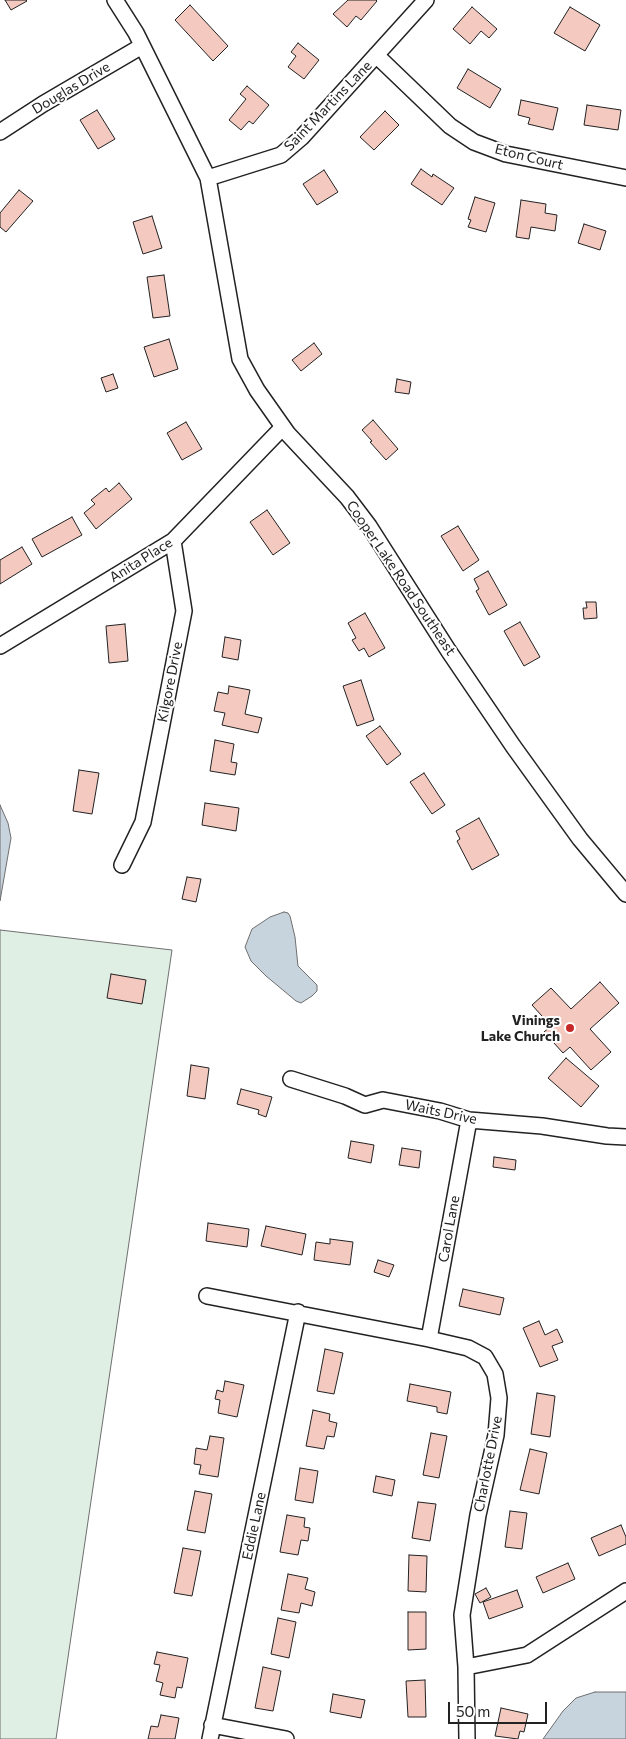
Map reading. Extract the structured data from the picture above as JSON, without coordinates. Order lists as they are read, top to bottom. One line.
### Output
{"streets":{"street":["Douglas Drive","Saint Martins Lane","Eton Court","Anita Place","Cooper Lake Road Southeast","Kilgore Drive","Waits Drive","Carol Lane","Charlotte Drive","Eddie Lane"]},"crossings":[["Douglas Drive","Cooper Lake Road Southeast"],["Saint Martins Lane","Eton Court"],["Saint Martins Lane","Cooper Lake Road Southeast"],["Anita Place","Cooper Lake Road Southeast"],["Anita Place","Kilgore Drive"],["Waits Drive","Carol Lane"],["Carol Lane","Charlotte Drive"],["Charlotte Drive","Eddie Lane"]],"places":["Vinings Lake Church"],"scale_bar":"50 m"}
